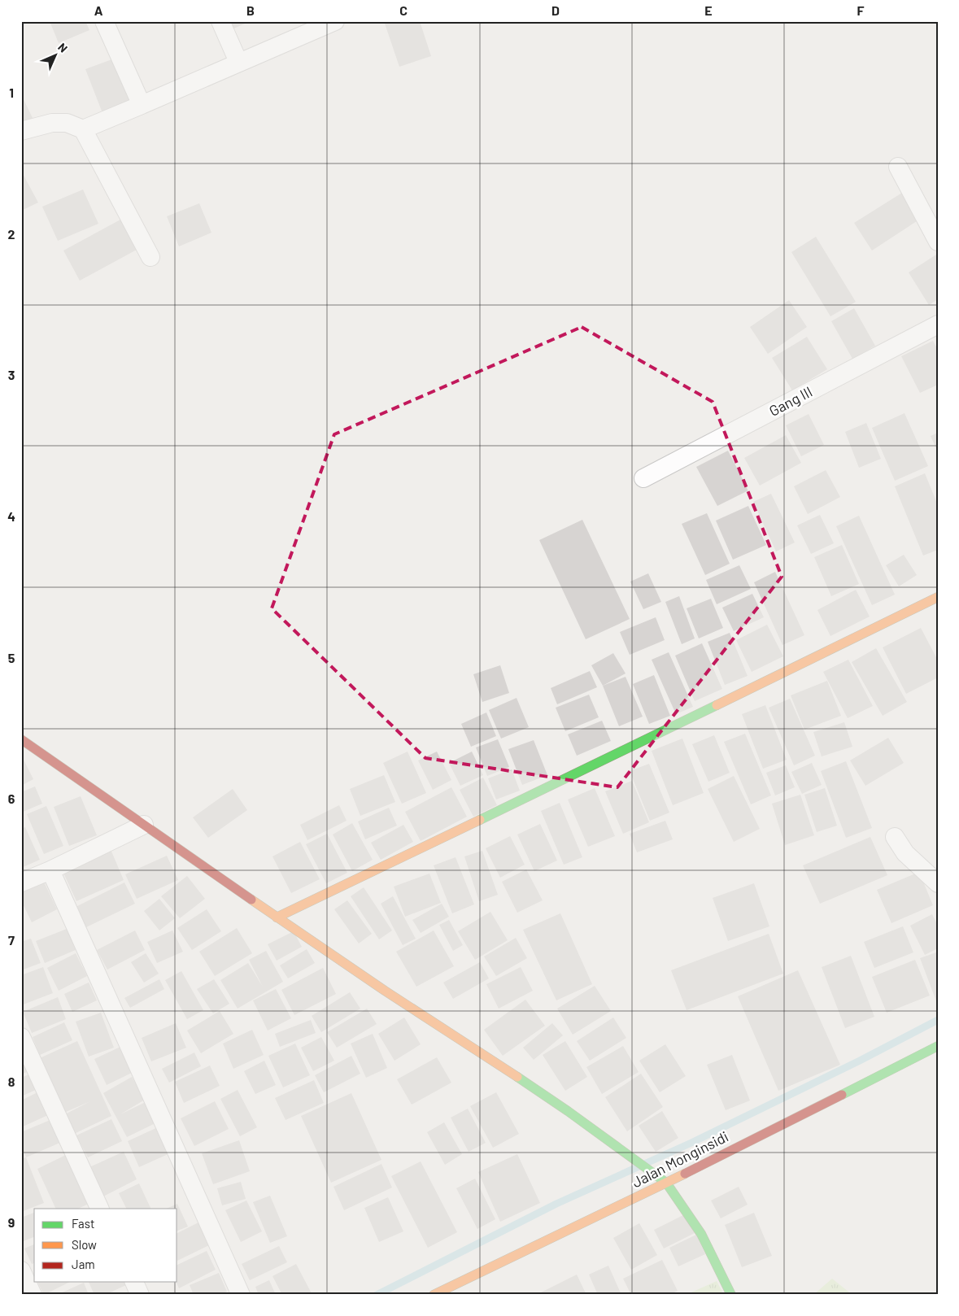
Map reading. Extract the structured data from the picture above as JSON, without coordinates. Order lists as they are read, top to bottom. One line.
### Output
{"streets":{"street":["Gang III","Jalan Monginsidi"]},"legend":["Fast","Slow","Jam"],"north":"top right","grid":{"columns":["A","B","C","D","E","F"],"rows":["1","2","3","4","5","6","7","8","9"]}}
